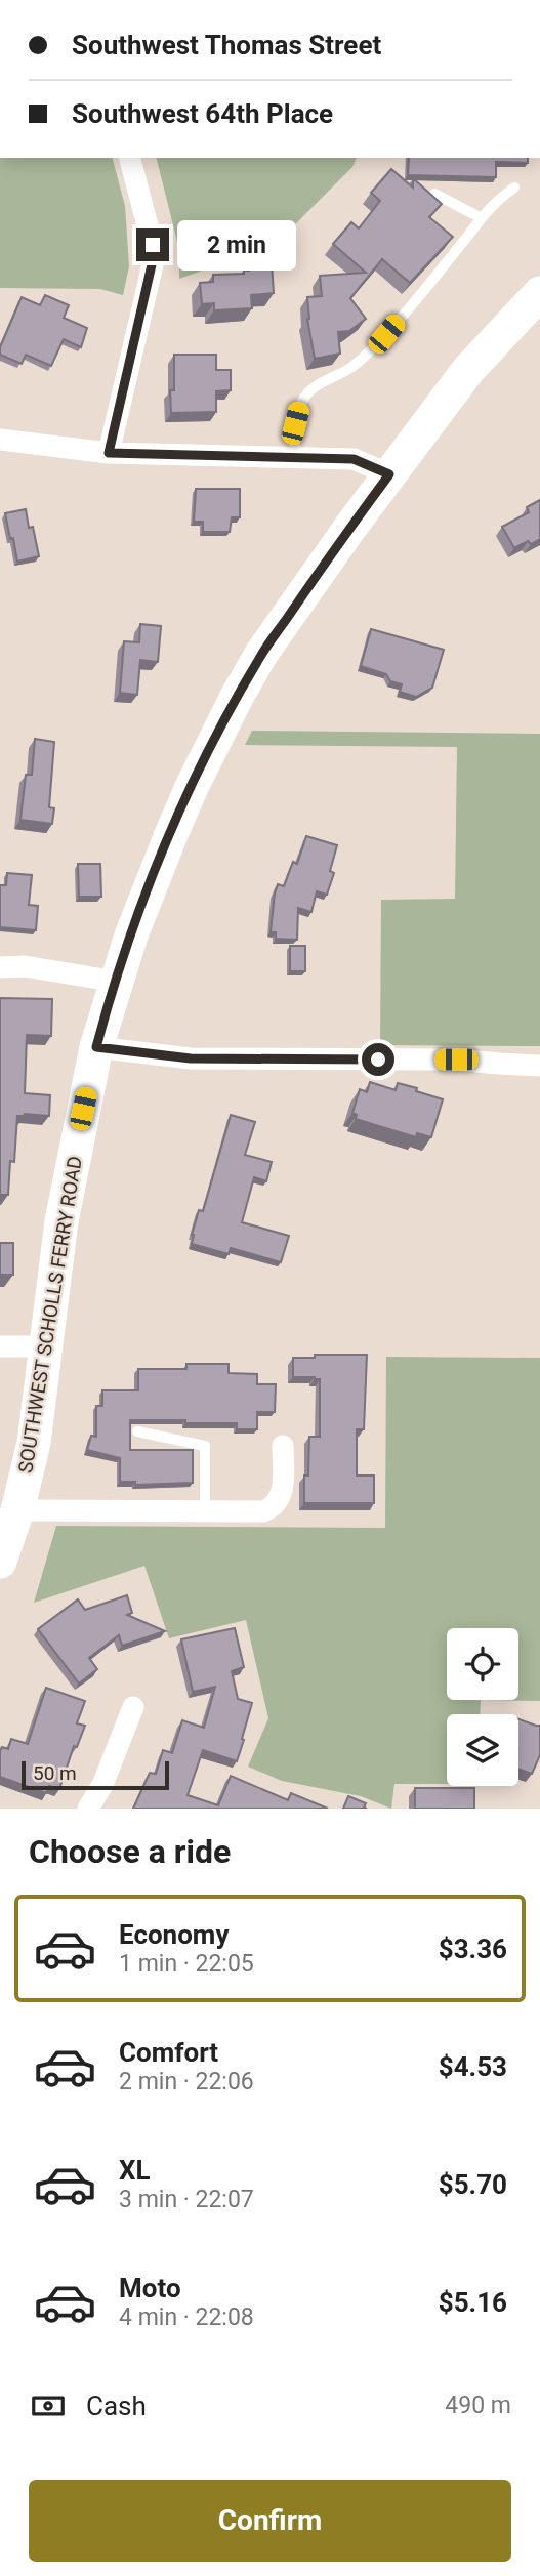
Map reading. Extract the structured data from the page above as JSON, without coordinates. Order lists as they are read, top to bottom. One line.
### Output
{"streets":{"main road":["SOUTHWEST SCHOLLS FERRY ROAD"]},"scale_bar":"50 m","page":{"banner":["Southwest Thomas Street","Southwest 64th Place"],"bubble":"2 min","scale":"50 m","heading":"Choose a ride","list":[{"name":"Economy","note":"1 min · 22:05","value":"$3.36"},{"name":"Comfort","note":"2 min · 22:06","value":"$4.53"},{"name":"XL","note":"3 min · 22:07","value":"$5.70"},{"name":"Moto","note":"4 min · 22:08","value":"$5.16"}],"pay":["Cash","490 m"],"buttons":"Confirm"}}
